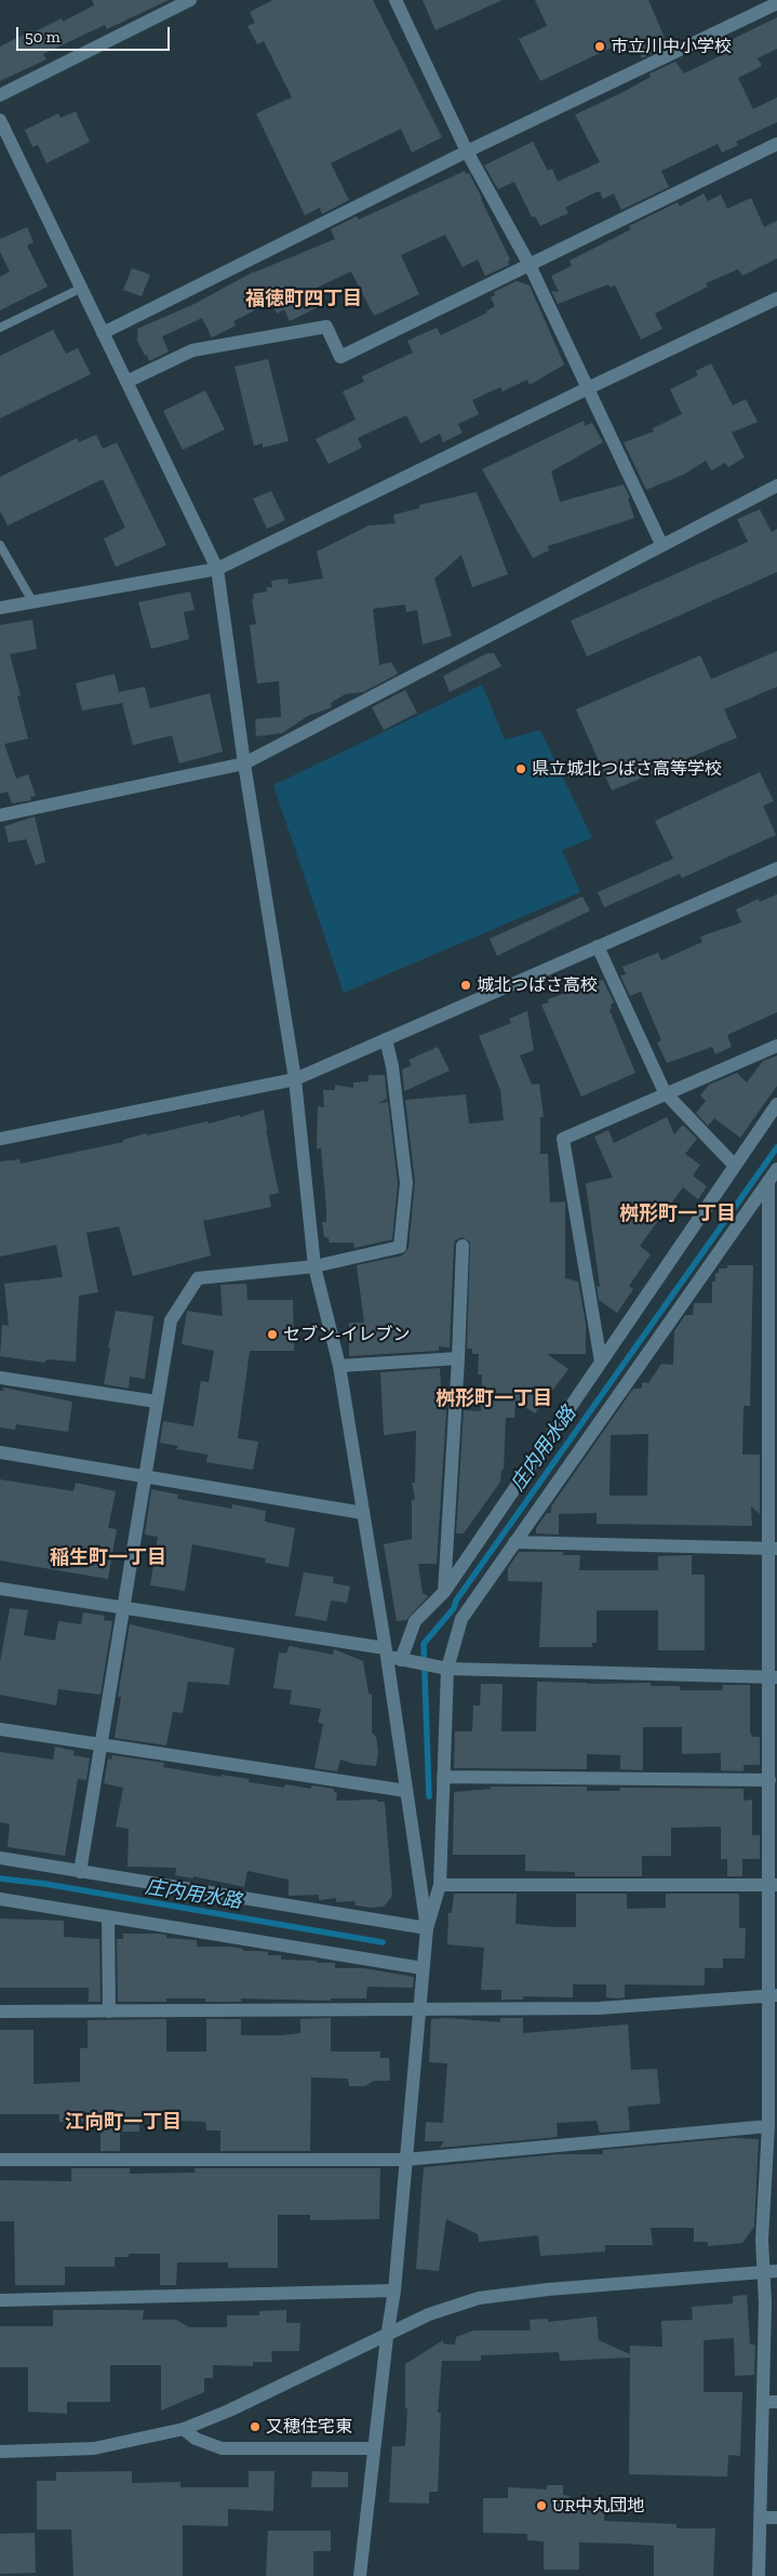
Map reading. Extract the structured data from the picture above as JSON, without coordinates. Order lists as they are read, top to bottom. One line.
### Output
{"districts":["福徳町四丁目","桝形町一丁目","桝形町一丁目","稲生町一丁目","江向町一丁目"],"water":["庄内用水路"],"places":["市立川中小学校","県立城北つばさ高等学校","城北つばさ高校","セブン-イレブン","又穂住宅東","UR中丸団地"],"scale_bar":"50 m"}
